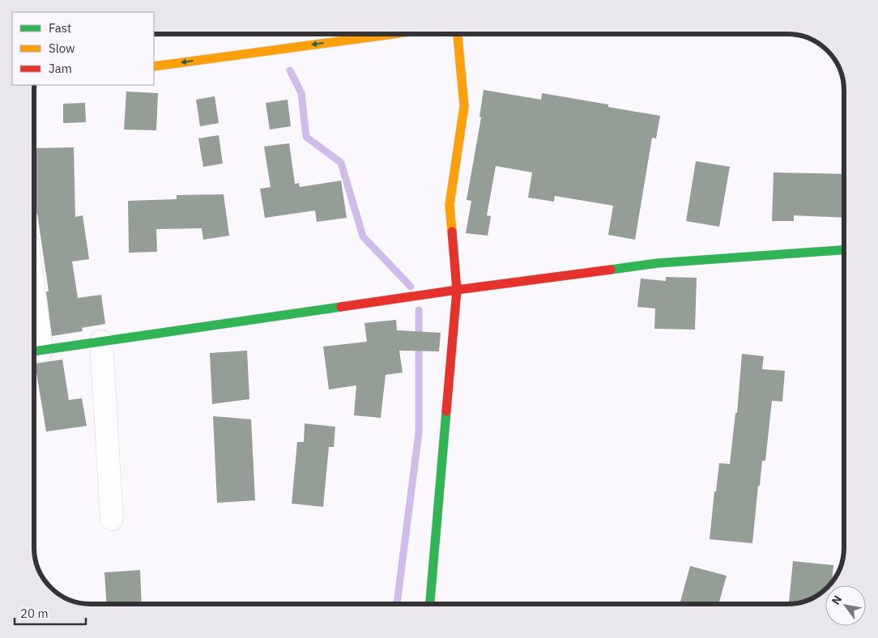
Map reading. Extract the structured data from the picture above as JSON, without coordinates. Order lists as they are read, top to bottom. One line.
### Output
{"legend":["Fast","Slow","Jam"],"scale_bar":"20 m","north":"top left"}
